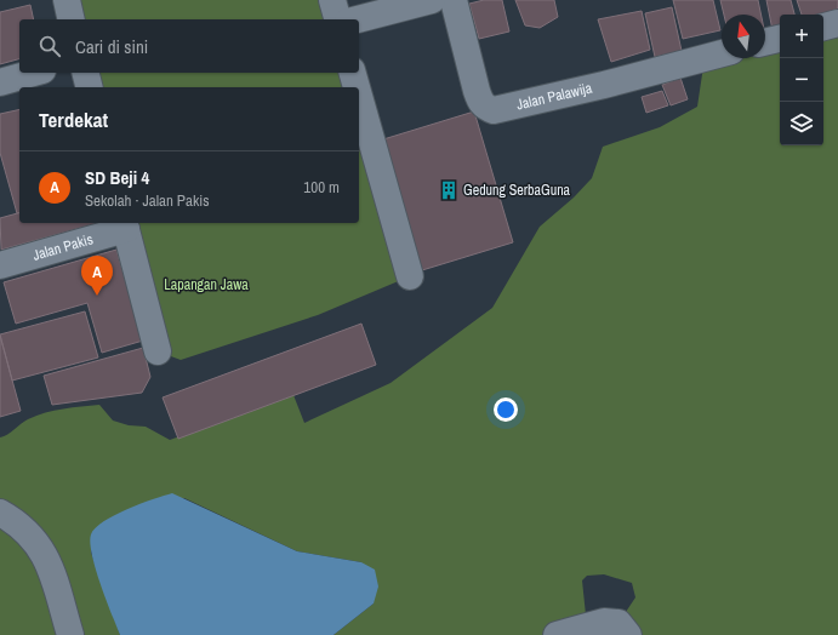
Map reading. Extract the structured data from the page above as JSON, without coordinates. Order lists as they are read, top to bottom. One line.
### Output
{"streets":{"street":["Jalan Palawija","Jalan Pakis"]},"parks":["Lapangan Jawa"],"places":{"building":["Gedung SerbaGuna"]},"north":"top","page":{"map_buttons":["+","−"],"search":"Cari di sini","heading":"Terdekat","list":[{"mark":"A","name":"SD Beji 4","note":"Sekolah · Jalan Pakis","value":"100 m"}],"pins":"A"}}
